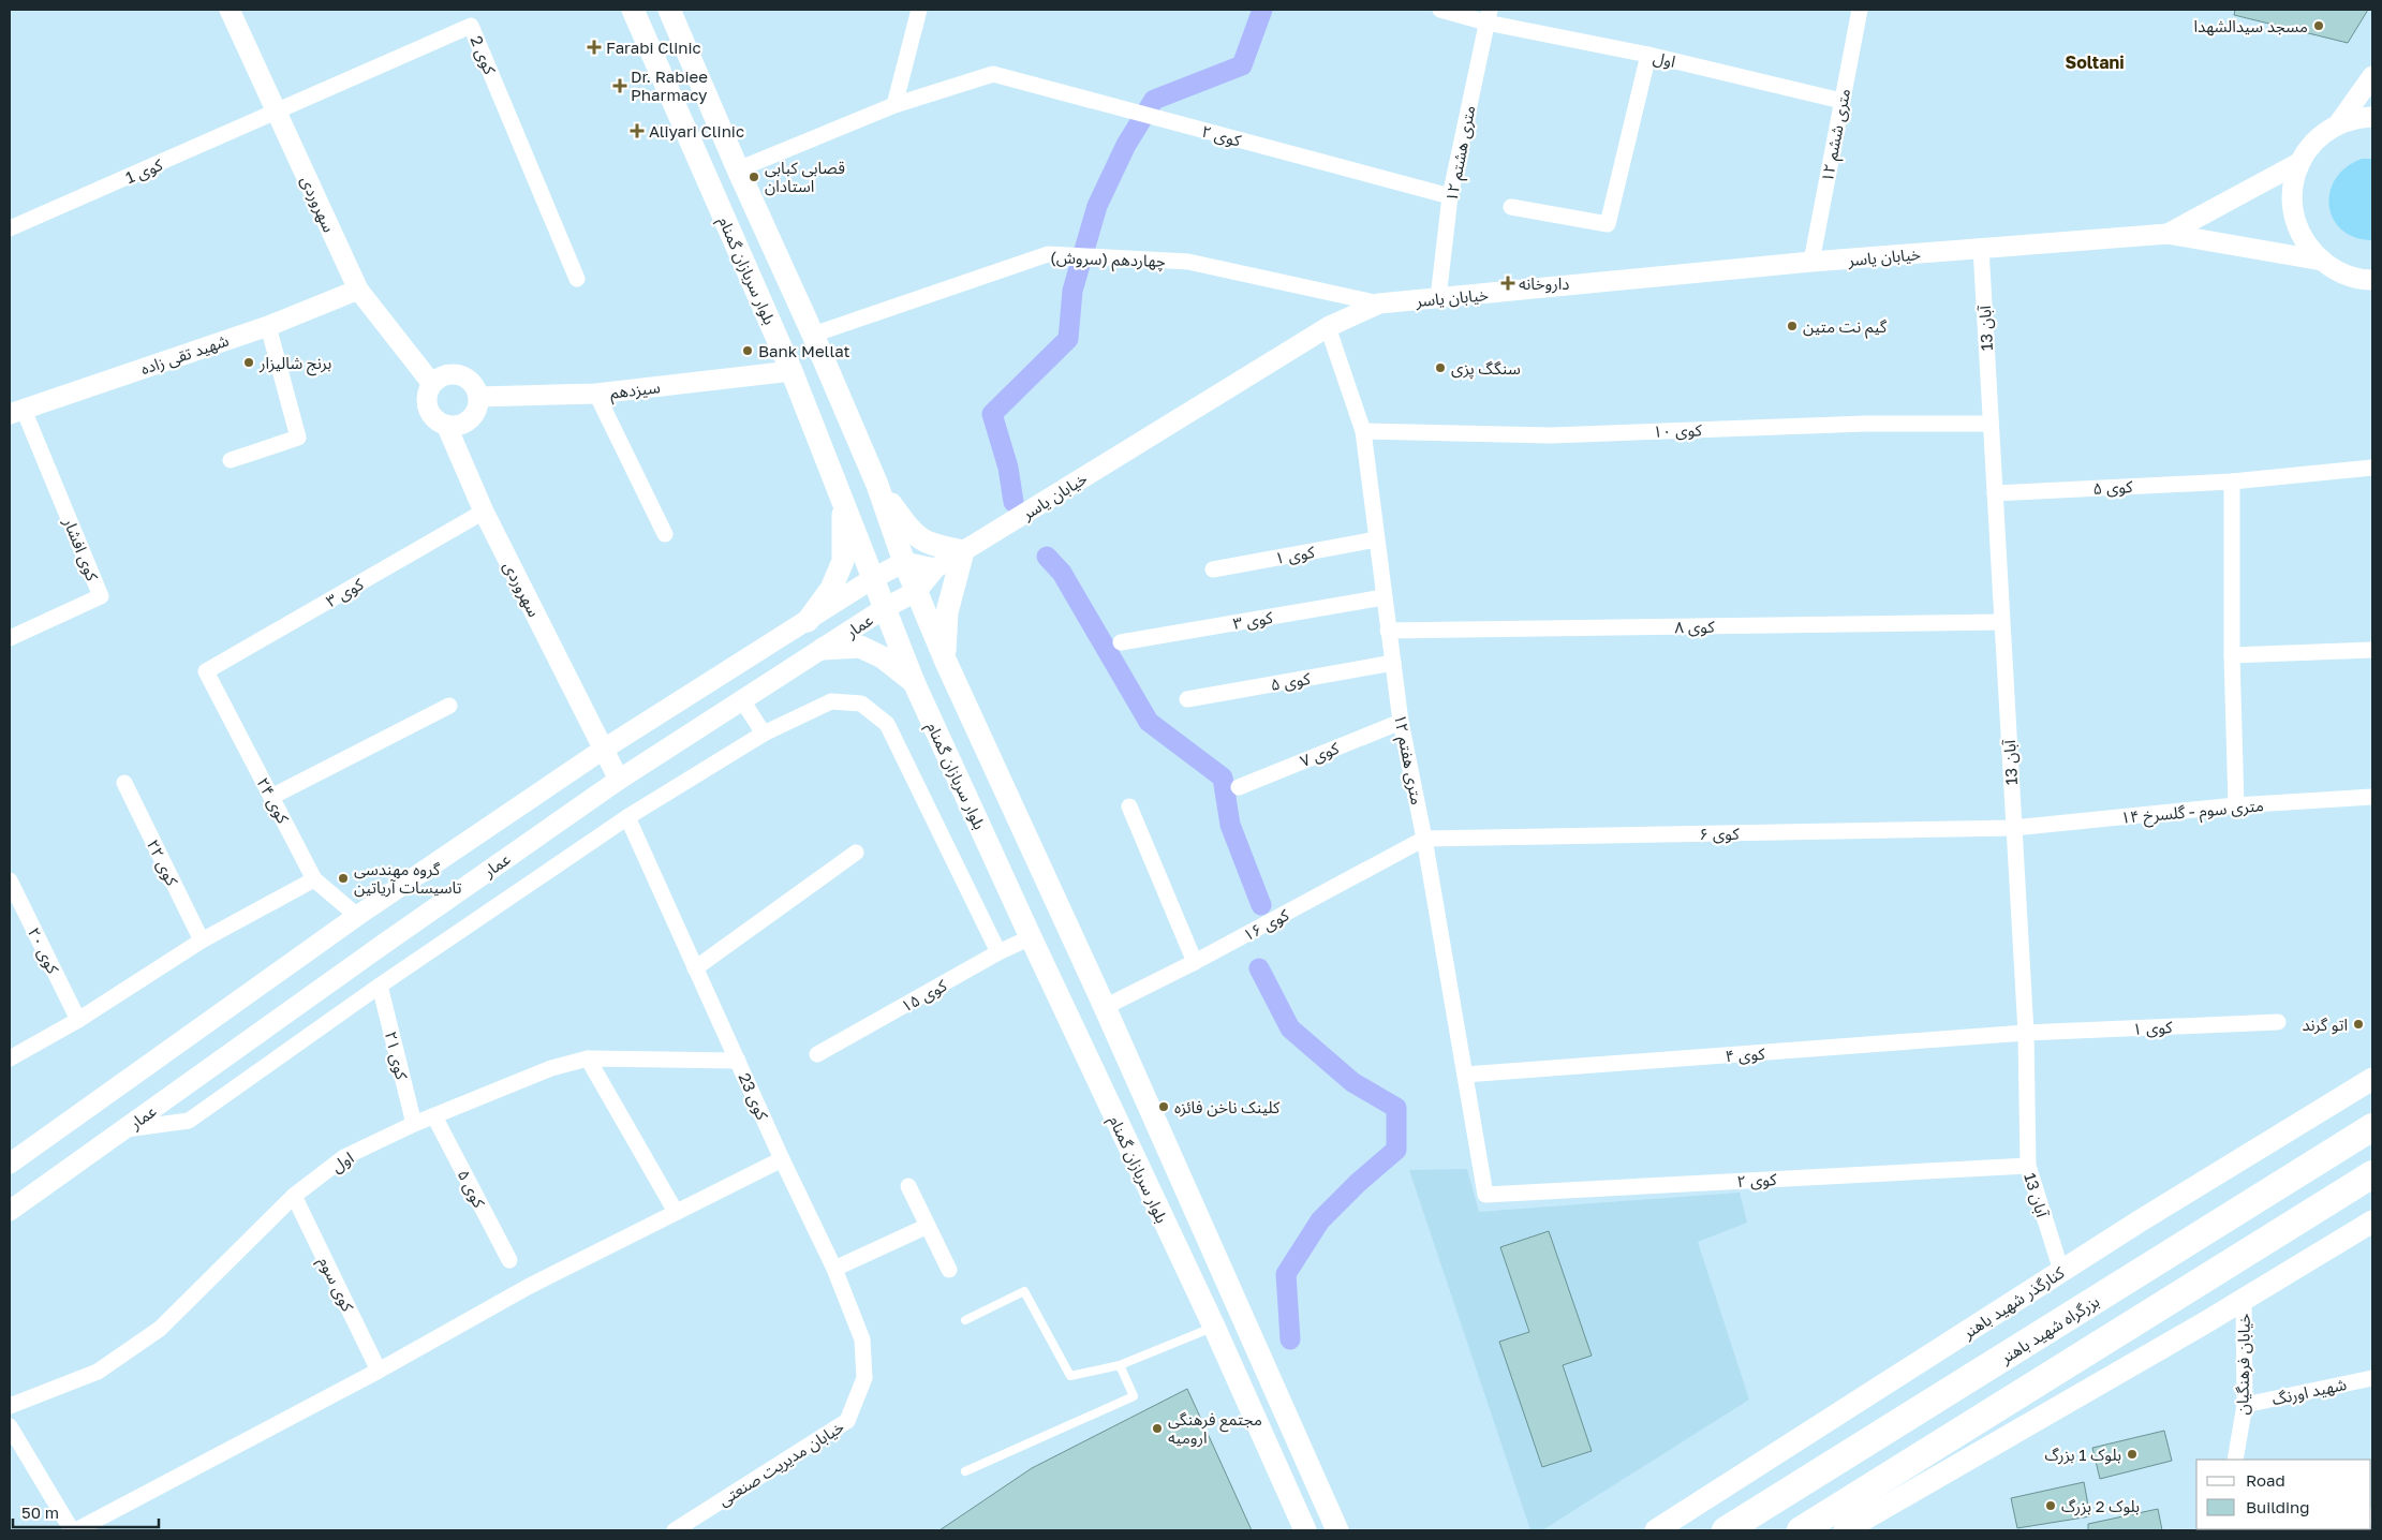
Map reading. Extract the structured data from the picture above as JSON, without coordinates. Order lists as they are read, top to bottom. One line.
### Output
{"streets":{"highway":["بزرگراه شهید باهنر"],"main road":["بلوار سربازان گمنام","کنارگذر شهید باهنر"],"street":["کوی 2","اول","کوی ۲","۱۲ متری ششم","۱۲ متری هشتم","کوی 1","سهروردی","خیابان یاسر","چهاردهم (سروش)","13 آبان","شهید تقی زاده","سیزدهم","کوی ۱۰","کوی ۵","کوی افشار","کوی ۱","کوی ۳","عمار","کوی ۸","کوی ۷","۱۲ متری هفتم","کوی ۲۴","۱۴ متری سوم - گلسرخ","کوی ۶","کوی ۲۲","کوی ۱۶","کوی ۲۰","کوی ۱۵","کوی ۴","کوی ۲۱","کوی 23","کوی سوم","خیابان فرهنگیان","شهید اورنگ","خیابان مدیریت صنعتی"]},"crossings":[["کوی 2","کوی 1"],["کوی 2","سهروردی"],["اول","۱۲ متری ششم"],["اول","۱۲ متری هشتم"],["اول","کوی ۵"],["اول","کوی ۲۱"],["اول","کوی 23"],["اول","کوی سوم"],["کوی ۲","۱۲ متری هشتم"],["کوی ۲","13 آبان"],["کوی ۲","۱۲ متری هفتم"],["۱۲ متری ششم","خیابان یاسر"],["۱۲ متری هشتم","خیابان یاسر"],["کوی 1","سهروردی"],["سهروردی","شهید تقی زاده"],["سهروردی","سیزدهم"],["سهروردی","کوی ۳"],["سهروردی","عمار"],["خیابان یاسر","چهاردهم (سروش)"],["خیابان یاسر","بلوار سربازان گمنام"],["خیابان یاسر","13 آبان"],["خیابان یاسر","عمار"],["خیابان یاسر","۱۲ متری هفتم"],["چهاردهم (سروش)","بلوار سربازان گمنام"],["بلوار سربازان گمنام","سیزدهم"],["بلوار سربازان گمنام","عمار"],["بلوار سربازان گمنام","کوی ۱۶"],["بلوار سربازان گمنام","کوی ۱۵"],["13 آبان","کوی ۱۰"],["13 آبان","کوی ۵"],["13 آبان","کوی ۱"],["13 آبان","کوی ۸"],["13 آبان","۱۴ متری سوم - گلسرخ"],["13 آبان","کوی ۶"],["13 آبان","کوی ۴"],["13 آبان","کنارگذر شهید باهنر"],["شهید تقی زاده","کوی افشار"],["کوی ۱۰","۱۲ متری هفتم"],["کوی ۵","۱۲ متری هفتم"],["کوی ۱","۱۲ متری هفتم"],["کوی ۱","کوی ۴"],["کوی ۳","۱۲ متری هفتم"],["کوی ۳","کوی ۲۴"],["عمار","کوی ۲۴"],["کوی ۸","۱۲ متری هفتم"],["کوی ۷","۱۲ متری هفتم"],["۱۲ متری هفتم","کوی ۶"],["۱۲ متری هفتم","کوی ۱۶"],["۱۲ متری هفتم","کوی ۴"],["۱۴ متری سوم - گلسرخ","کوی ۶"],["کوی ۶","کوی ۱۶"],["کوی 23","خیابان مدیریت صنعتی"],["خیابان فرهنگیان","شهید اورنگ"]],"districts":["Soltani"],"places":{"other":["مسجد سیدالشهدا","قصابی کبابی استادان","گیم نت متین","Bank Mellat","برنج شالیزار","سنگگ پزی","گروه مهندسی تاسیسات آریاتین","اتو گرند","کلینک ناخن فائزه","مجتمع فرهنگی ارومیه","بلوک 1 بزرگ","بلوک 2 بزرگ"],"health":["Farabi Clinic","Dr. Rabiee Pharmacy","Aliyari Clinic","داروخانه"]},"legend":["Road","Building"],"scale_bar":"50 m"}
